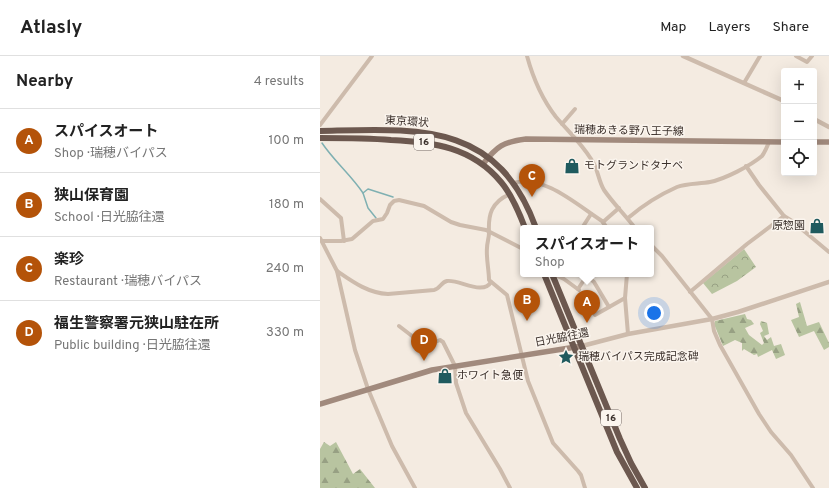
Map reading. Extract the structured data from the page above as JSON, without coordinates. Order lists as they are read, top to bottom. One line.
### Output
{"streets":{"highway":["東京環状","16"],"main road":["瑞穂あきる野八王子線","日光脇往還"]},"crossings":[["東京環状","瑞穂あきる野八王子線"],["東京環状","16"],["瑞穂あきる野八王子線","16"],["16","日光脇往還"]],"places":{"shop":["モトグランドタナベ","原惣園","ホワイト急便"],"place":["瑞穂バイパス完成記念碑"]},"page":{"header":"Atlasly","nav":["Map","Layers","Share"],"heading":["Nearby","4 results"],"map_buttons":["+","−"],"list":[{"mark":"A","name":"スパイスオート","note":"Shop · 瑞穂バイパス","value":"100 m"},{"mark":"B","name":"狭山保育園","note":"School · 日光脇往還","value":"180 m"},{"mark":"C","name":"楽珍","note":"Restaurant · 瑞穂バイパス","value":"240 m"},{"mark":"D","name":"福生警察署元狭山駐在所","note":"Public building · 日光脇往還","value":"330 m"}],"pins":["C","B","A","D"],"popup":["スパイスオート","Shop"]}}
